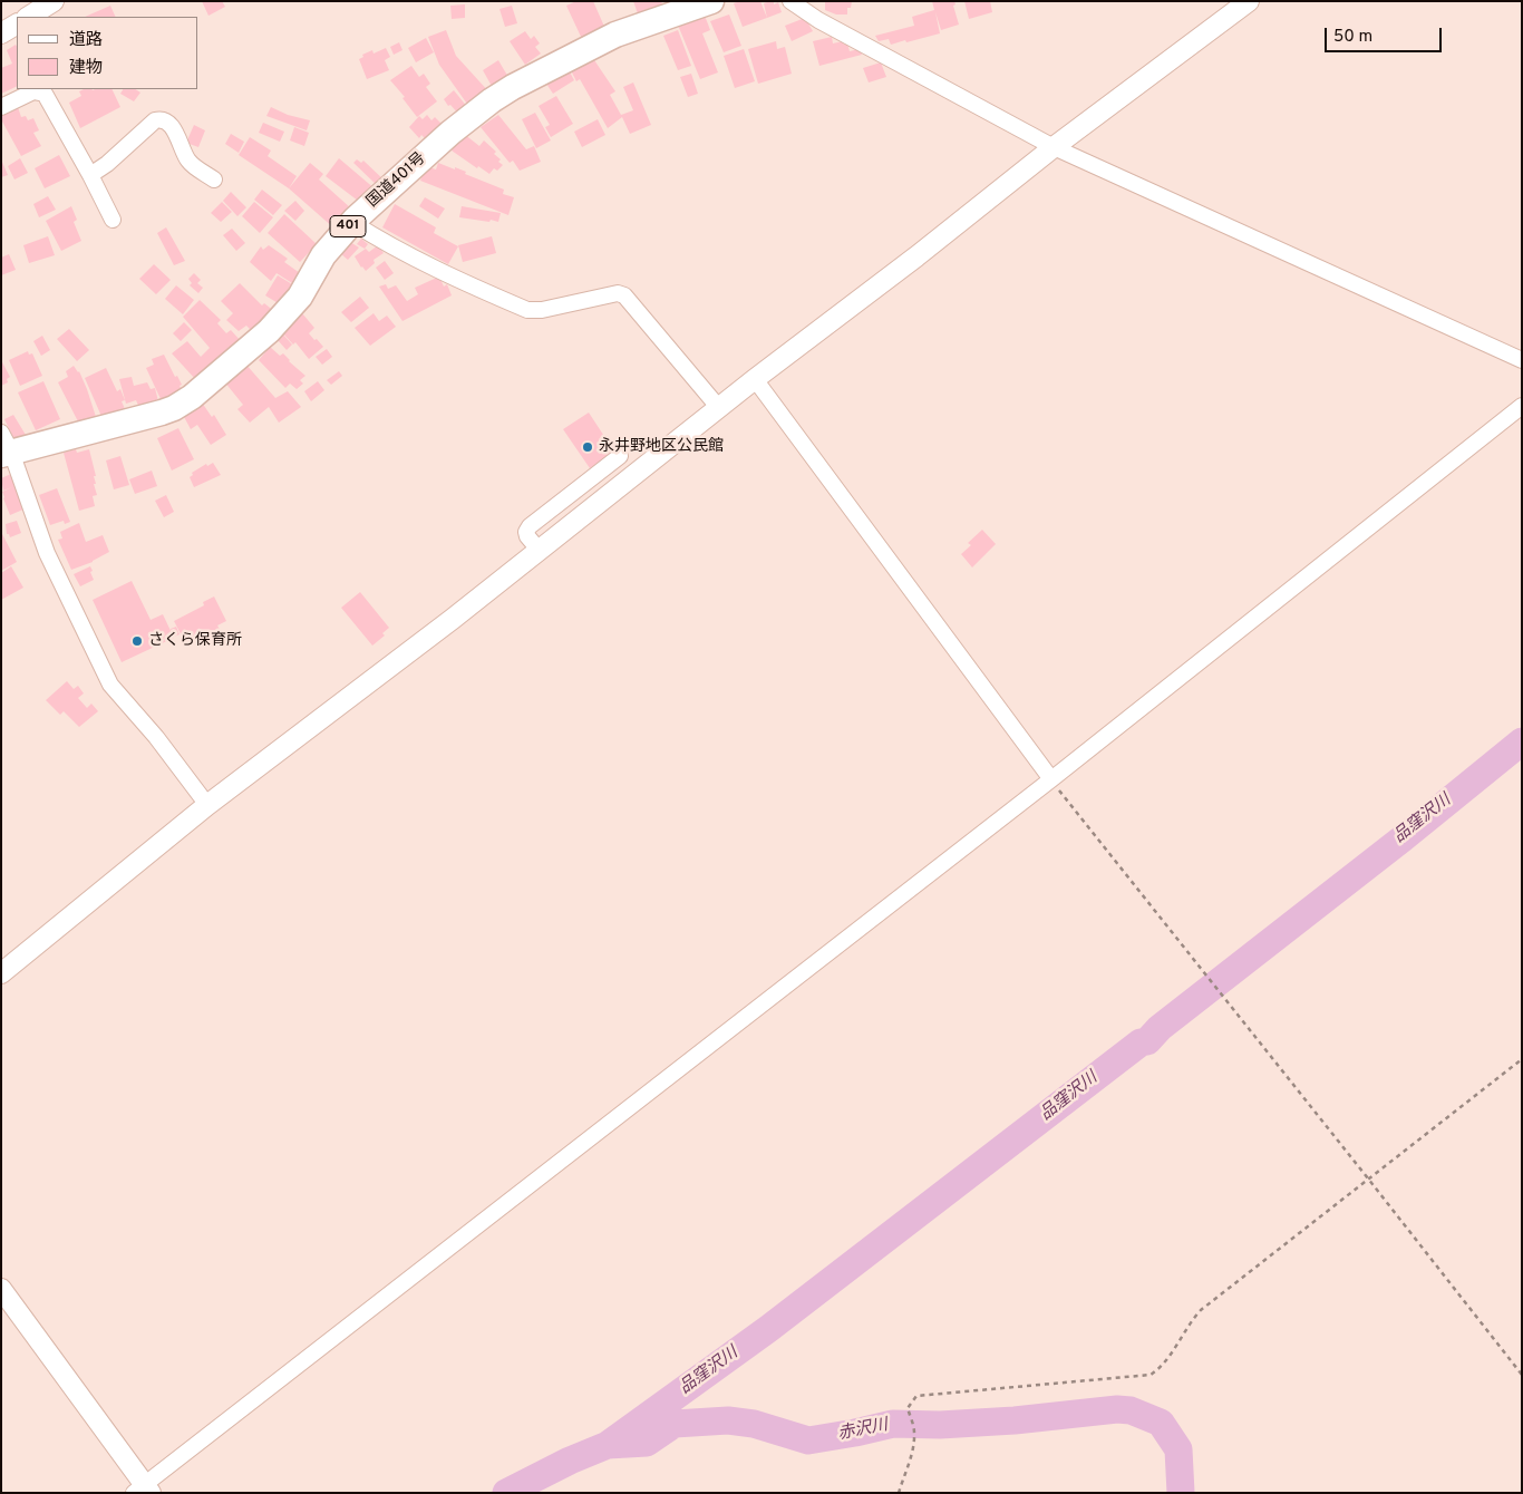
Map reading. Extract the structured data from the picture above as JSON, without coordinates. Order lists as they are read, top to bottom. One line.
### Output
{"streets":{"highway":["国道401号","401"]},"water":["品窪沢川","赤沢川"],"places":["永井野地区公民館","さくら保育所"],"legend":["道路","建物"],"scale_bar":"50 m"}
